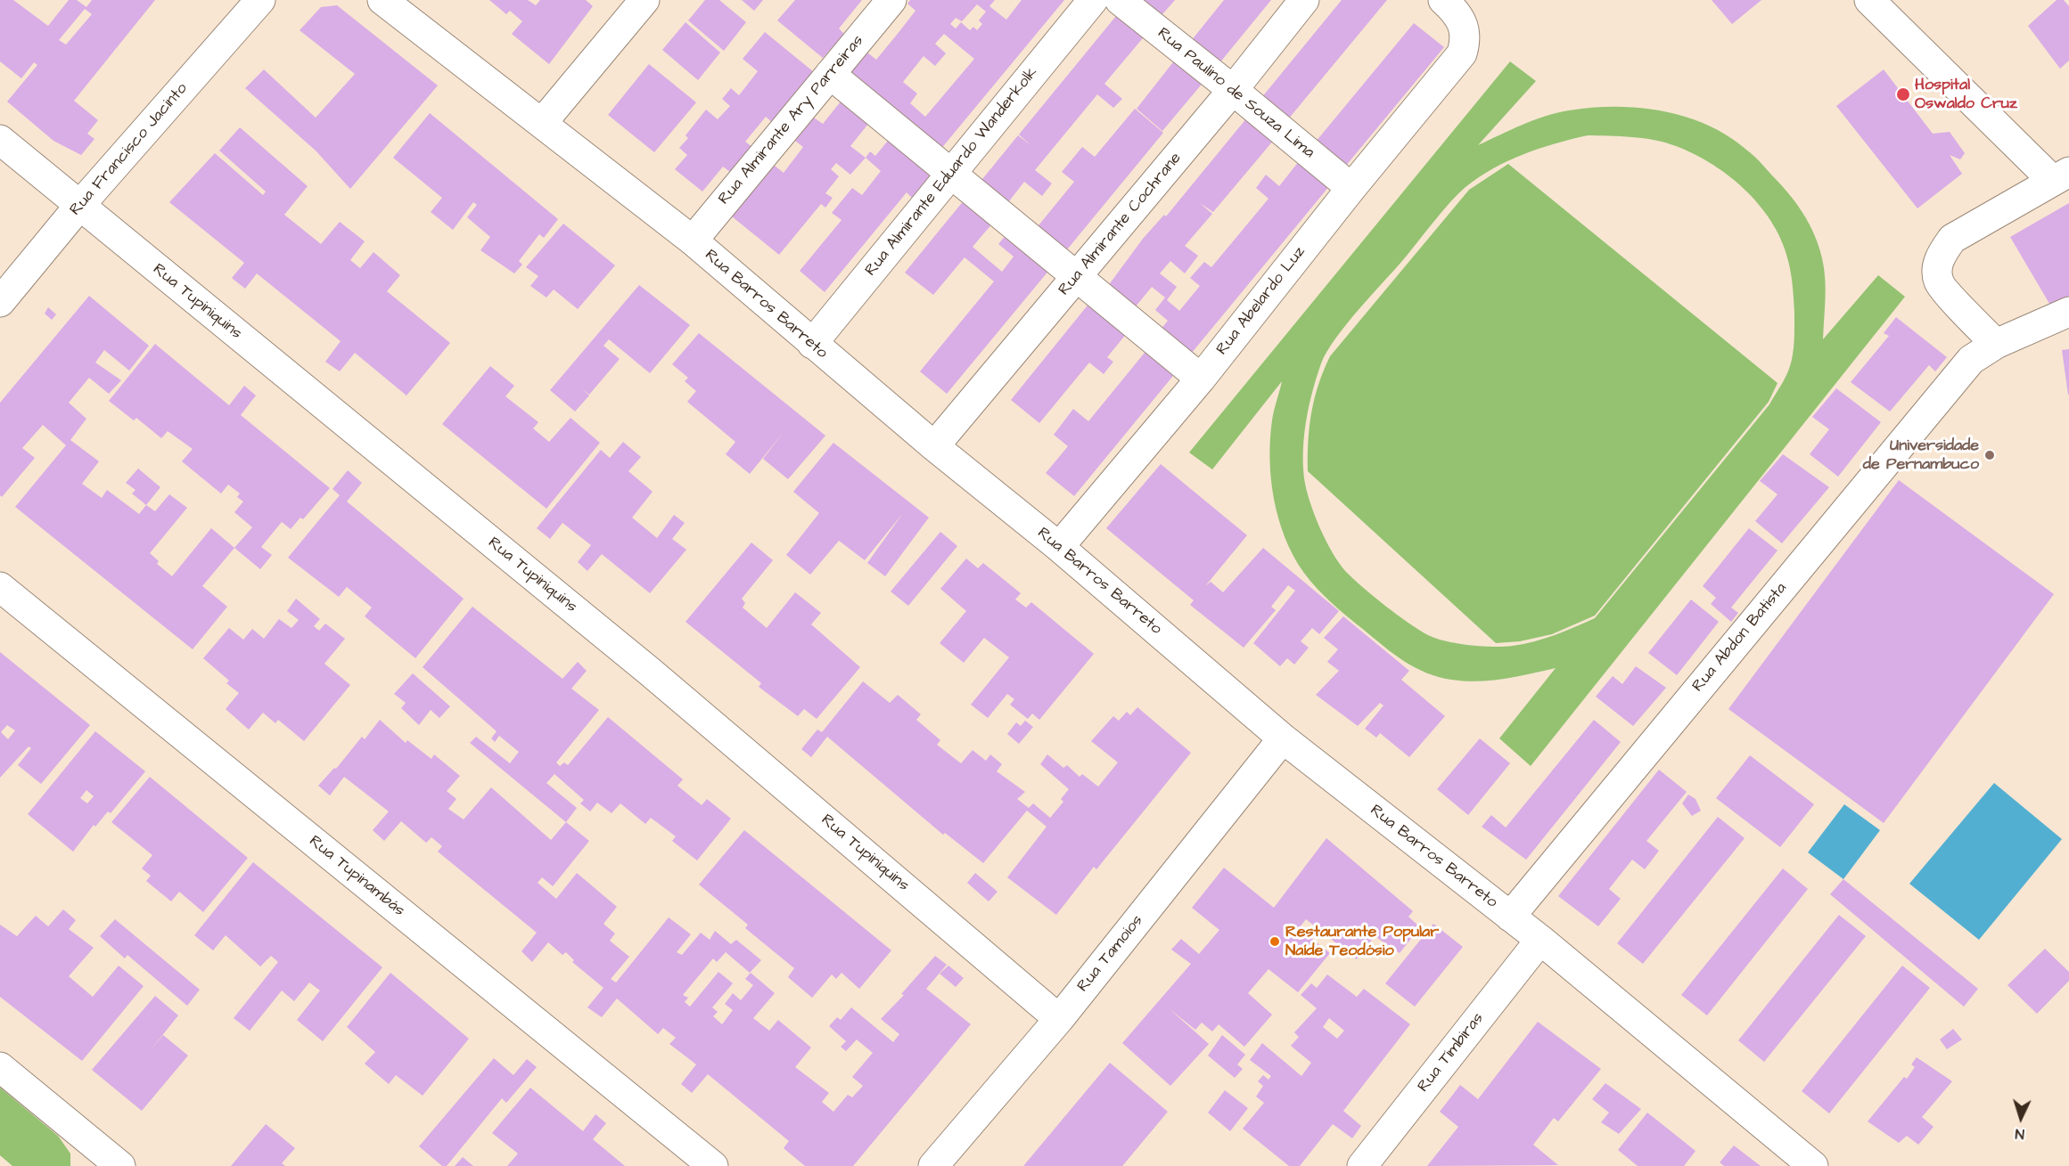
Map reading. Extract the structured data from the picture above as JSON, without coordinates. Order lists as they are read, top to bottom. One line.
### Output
{"streets":{"street":["Rua Paulino de Souza Lima","Rua Almirante Ary Parreiras","Rua Francisco Jacinto","Rua Almirante Eduardo Wanderkolk","Rua Almirante Cochrane","Rua Abelardo Luz","Rua Tupiniquins","Rua Barros Barreto","Rua Abdon Batista","Rua Tupinambás","Rua Tamoios","Rua Timbiras"]},"crossings":[["Rua Paulino de Souza Lima","Rua Almirante Cochrane"],["Rua Paulino de Souza Lima","Rua Abelardo Luz"],["Rua Almirante Ary Parreiras","Rua Barros Barreto"],["Rua Francisco Jacinto","Rua Tupiniquins"],["Rua Almirante Eduardo Wanderkolk","Rua Barros Barreto"],["Rua Almirante Cochrane","Rua Barros Barreto"],["Rua Abelardo Luz","Rua Barros Barreto"],["Rua Tupiniquins","Rua Tamoios"],["Rua Barros Barreto","Rua Abdon Batista"],["Rua Barros Barreto","Rua Tamoios"],["Rua Barros Barreto","Rua Timbiras"]],"places":["Hospital Oswaldo Cruz","Universidade de Pernambuco","Restaurante Popular Naíde Teodósio"],"north":"bottom"}
